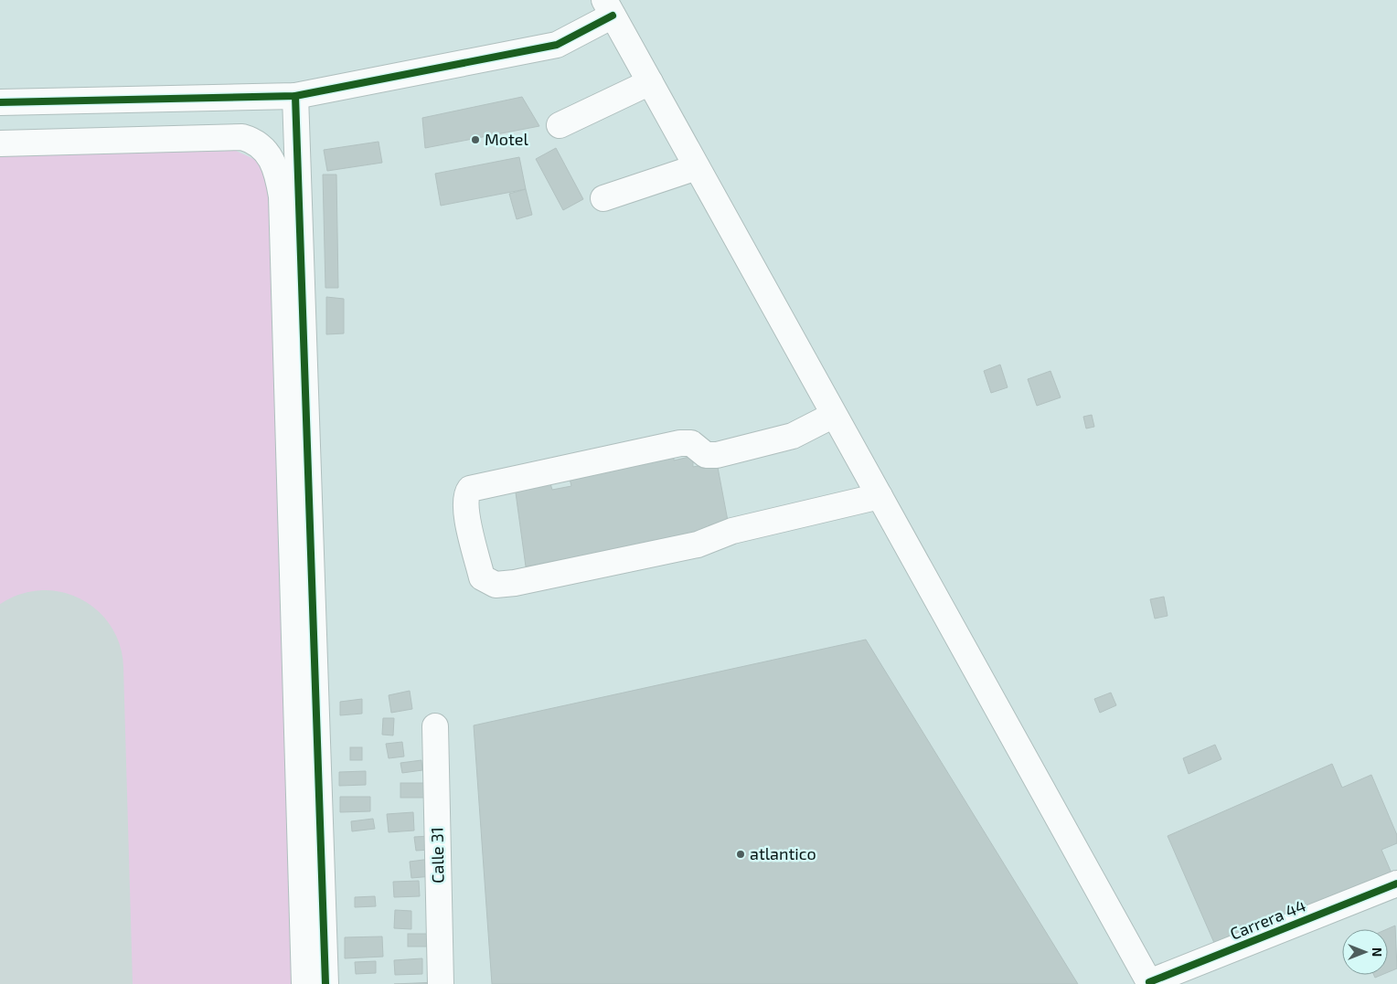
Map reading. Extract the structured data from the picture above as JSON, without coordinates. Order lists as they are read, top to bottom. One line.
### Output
{"streets":{"main road":["Calle 31","Carrera 44"]},"places":["Motel","atlantico"],"north":"right"}
